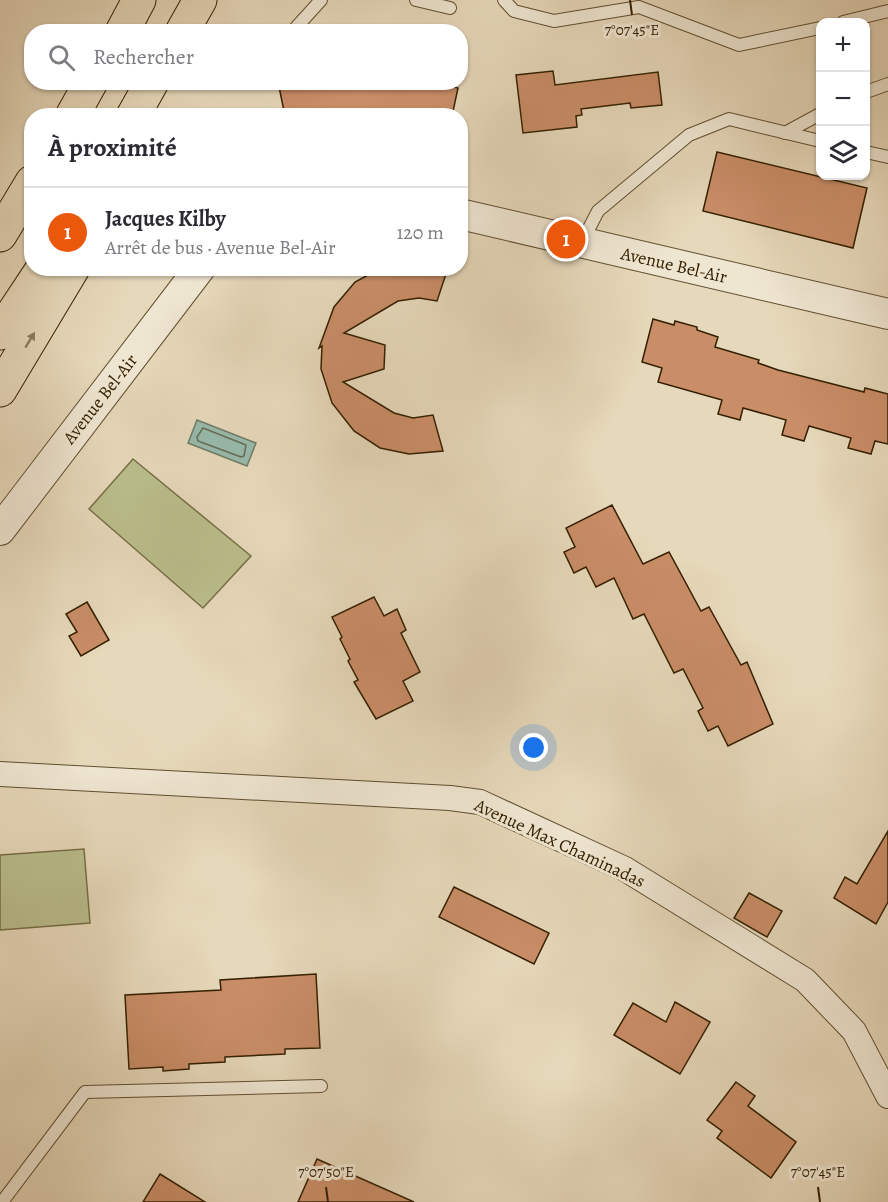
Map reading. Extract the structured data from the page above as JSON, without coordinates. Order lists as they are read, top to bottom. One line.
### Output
{"streets":{"street":["Avenue Bel-Air","Avenue Max Chaminadas"]},"page":{"map_buttons":["+","−"],"search":"Rechercher","heading":"À proximité","list":[{"mark":"1","name":"Jacques Kilby","note":"Arrêt de bus · Avenue Bel-Air","value":"120 m"}],"pins":"1"},"coordinates":["7°07'45\"E","7°07'50\"E"]}
